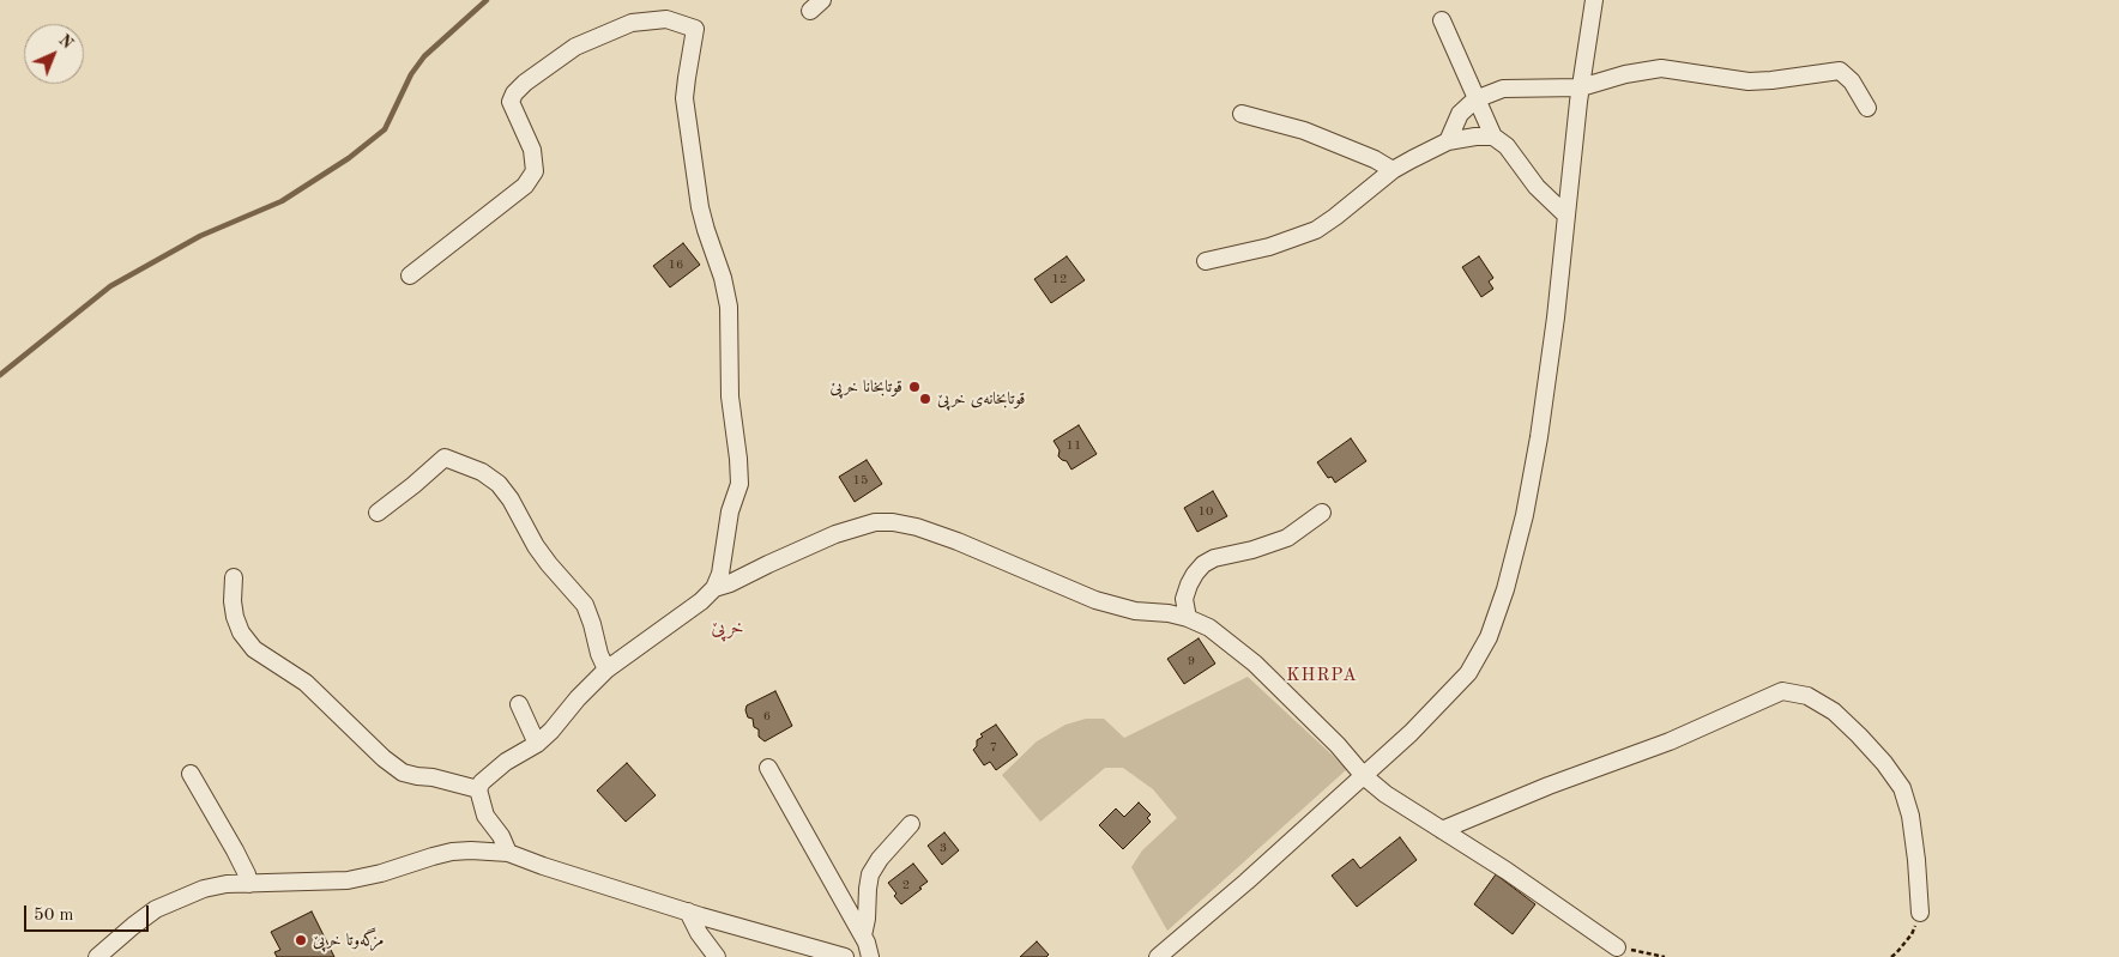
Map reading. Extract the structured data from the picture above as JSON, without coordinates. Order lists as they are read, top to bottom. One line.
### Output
{"districts":["خرپێ","KHRPA"],"places":["قوتابخانا خرپێ","قوتابخانەی خرپێ","مزگەوتا خرپێ"],"house_numbers":["16","12","11","15","10","9","6","7","3","2"],"scale_bar":"50 m","north":"top right"}
